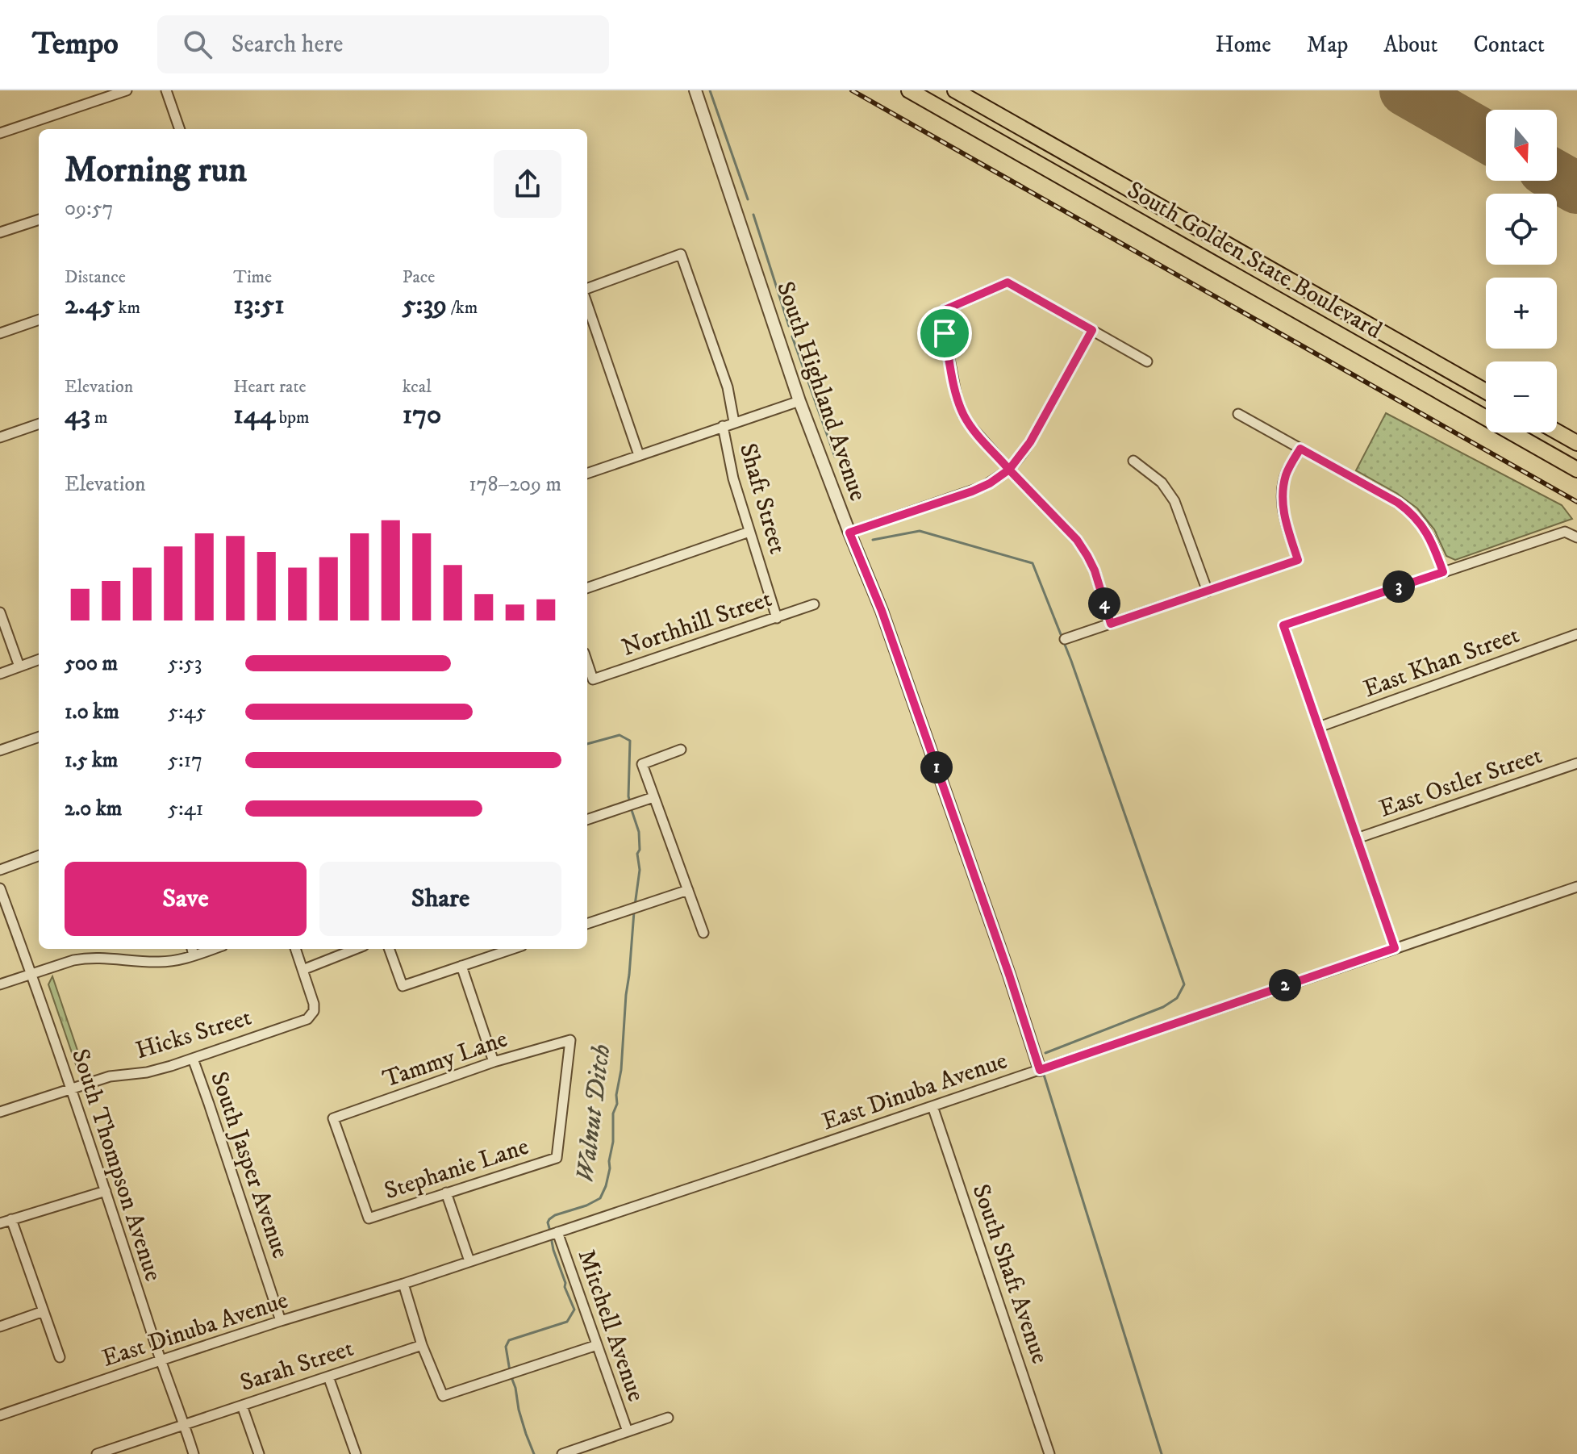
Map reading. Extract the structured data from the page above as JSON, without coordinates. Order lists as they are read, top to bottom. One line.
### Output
{"streets":{"main road":["South Golden State Boulevard"],"street":["South Highland Avenue","Shaft Street","Northhill Street","East Khan Street","East Ostler Street","Hicks Street","Tammy Lane","East Dinuba Avenue","South Thompson Avenue","South Jasper Avenue","Stephanie Lane","South Shaft Avenue","Mitchell Avenue","Sarah Street"]},"crossings":[["South Highland Avenue","East Dinuba Avenue"],["Shaft Street","Northhill Street"],["Hicks Street","South Thompson Avenue"],["Hicks Street","South Jasper Avenue"],["Tammy Lane","Stephanie Lane"],["East Dinuba Avenue","South Thompson Avenue"],["East Dinuba Avenue","South Jasper Avenue"],["East Dinuba Avenue","South Shaft Avenue"],["East Dinuba Avenue","Mitchell Avenue"],["South Thompson Avenue","Sarah Street"]],"water":["Walnut Ditch"],"north":"bottom","page":{"header":"Tempo","search":"Search here","nav":["Home","Map","About","Contact"],"map_buttons":["+","−"],"heading":["Morning run","09:57"],"stats":[["Distance","2.45 km"],["Time","13:51"],["Pace","5:39 /km"],["Elevation","43 m"],["Heart rate","144 bpm"],["kcal","170"]],"chart":["Elevation","178–209 m"],"pins":["3","4","1","2"],"list":[{"name":"500 m","note":"5:53"},{"name":"1.0 km","note":"5:45"},{"name":"1.5 km","note":"5:17"},{"name":"2.0 km","note":"5:41"}],"buttons":["Save","Share"]}}
